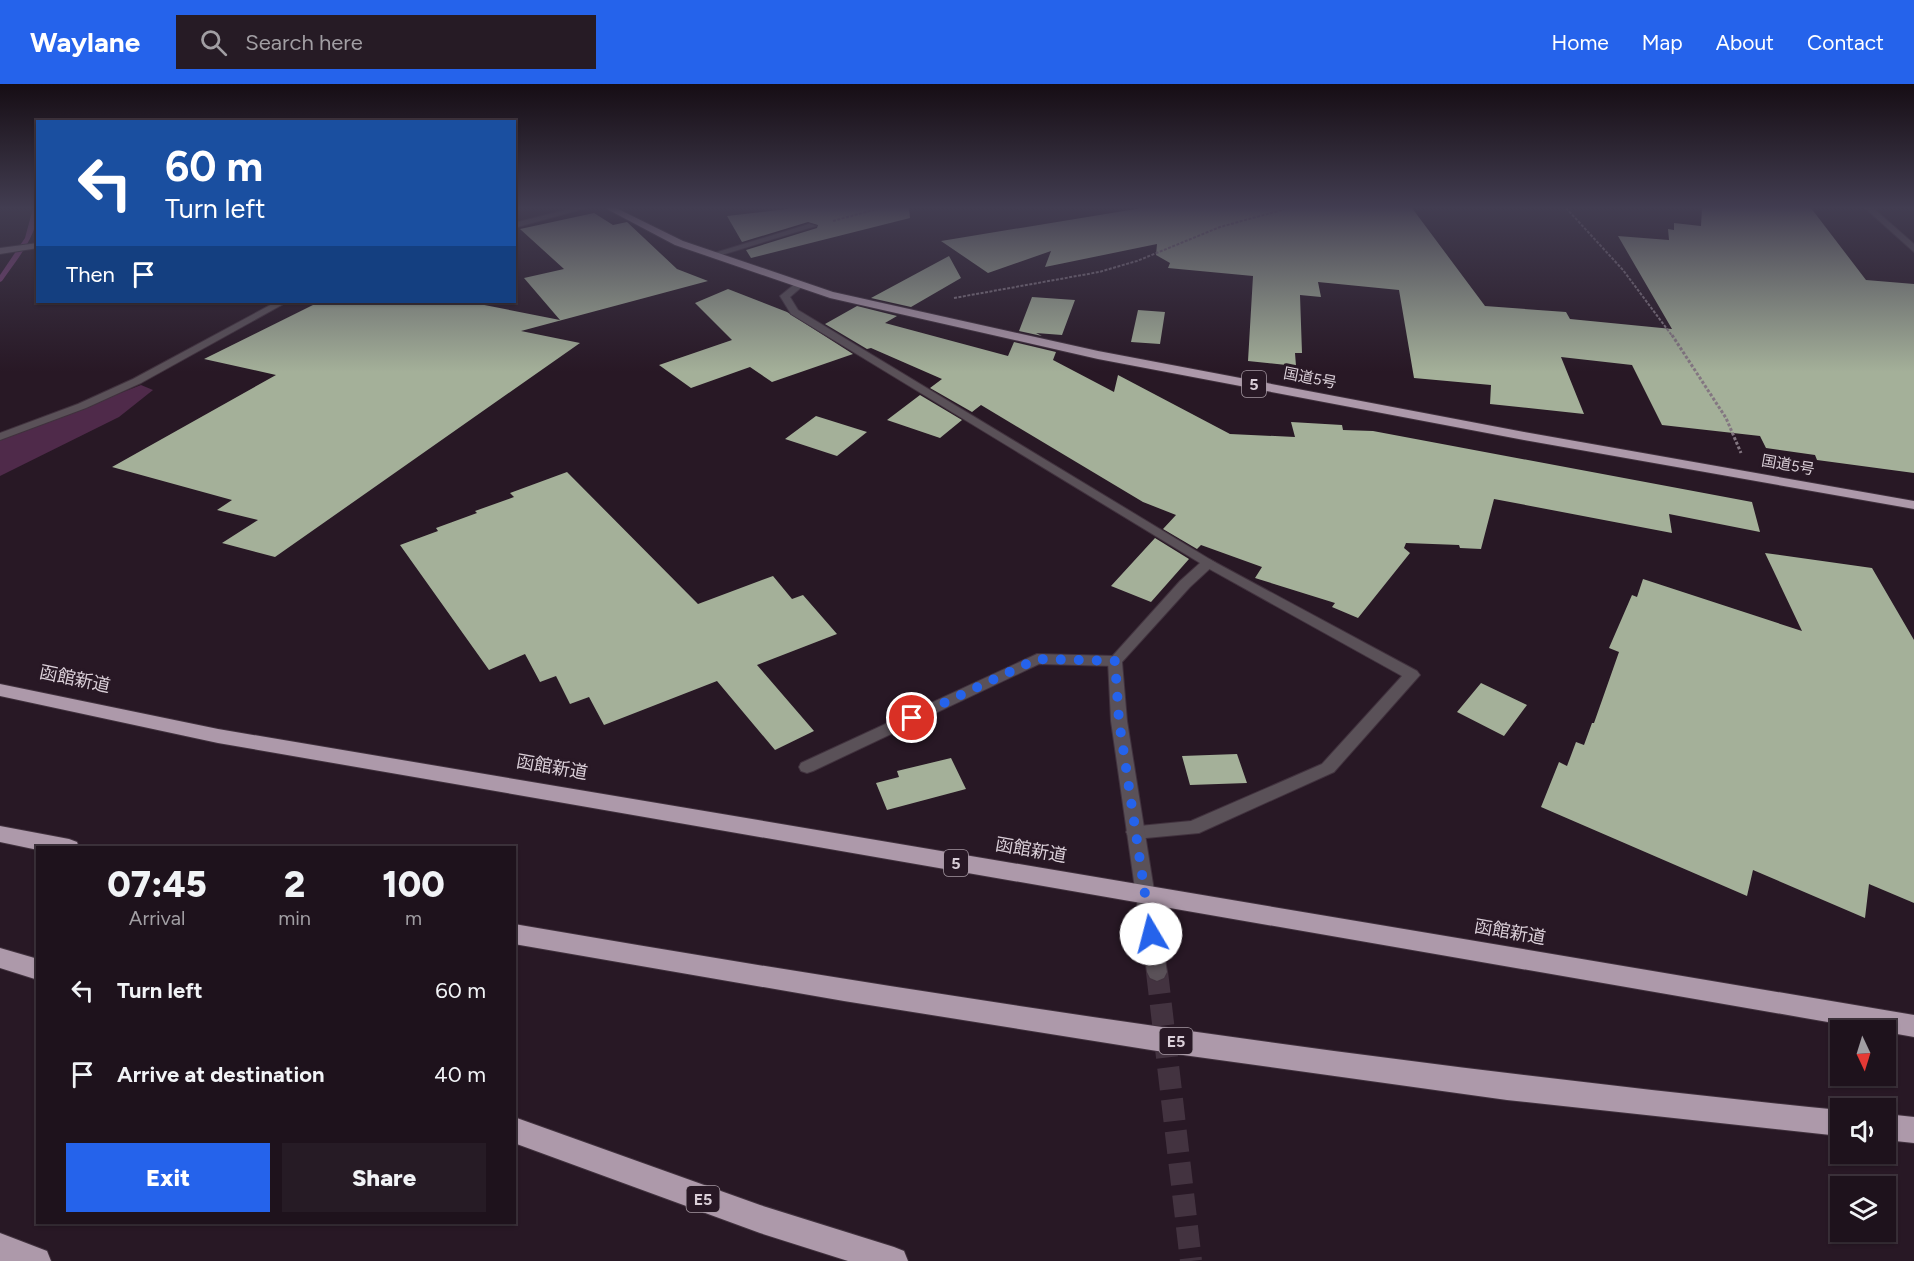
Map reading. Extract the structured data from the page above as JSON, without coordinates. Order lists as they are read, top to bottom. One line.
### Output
{"streets":{"highway":["国道5号","5","函館新道","E5"]},"north":"bottom","page":{"header":"Waylane","search":"Search here","nav":["Home","Map","About","Contact"],"turn":["60 m","Turn left"],"then":"Then","eta":["07:45","Arrival","2","min","100","m"],"list":[{"name":"Turn left","value":"60 m"},{"name":"Arrive at destination","value":"40 m"}],"buttons":["Exit","Share"]}}
